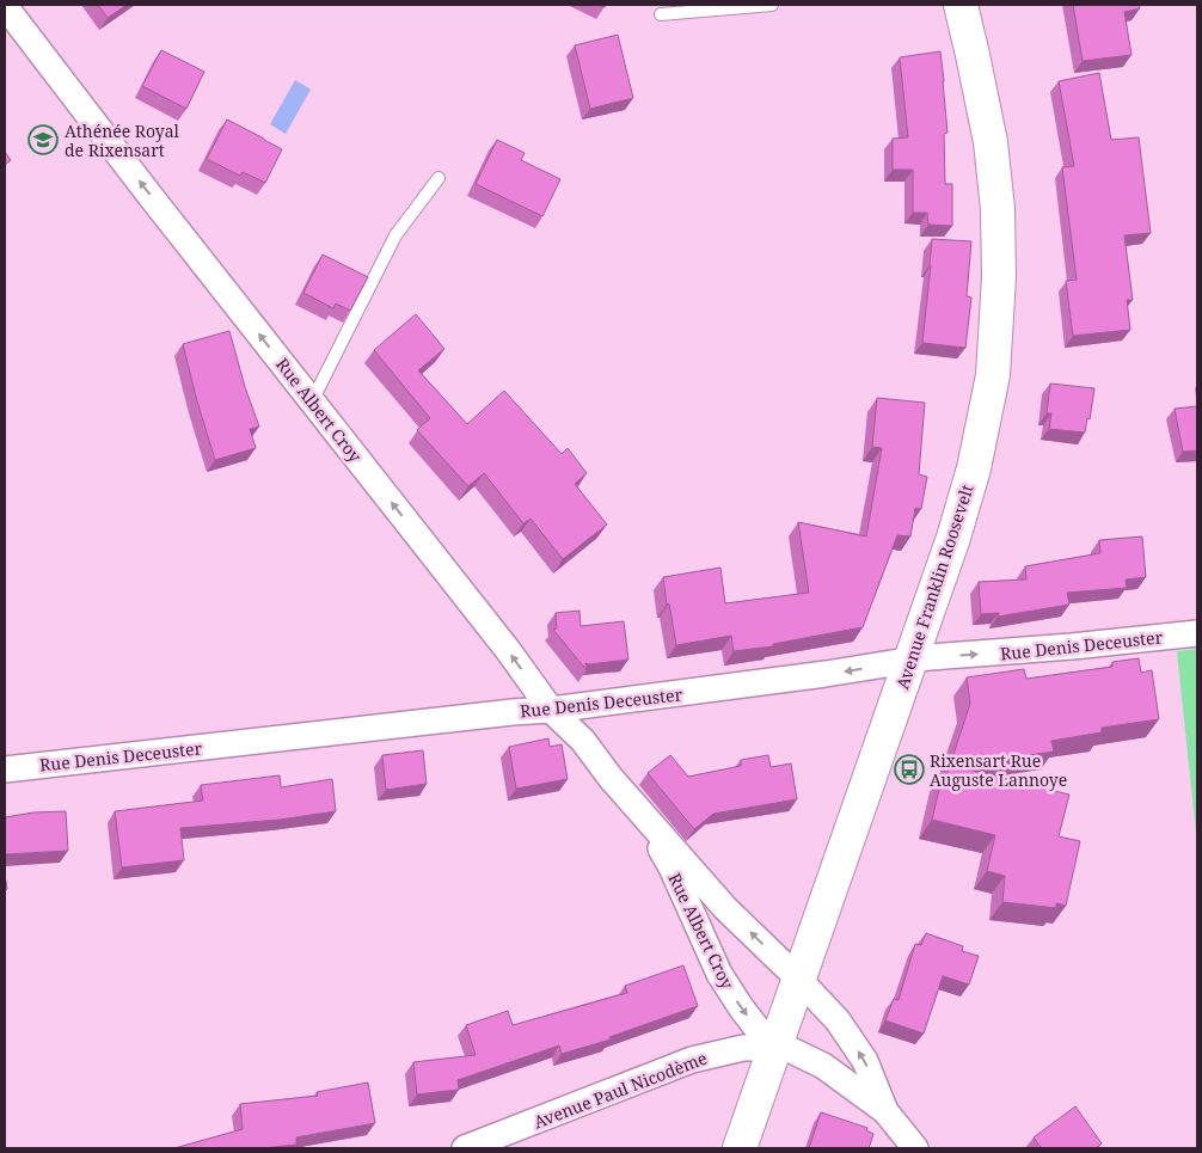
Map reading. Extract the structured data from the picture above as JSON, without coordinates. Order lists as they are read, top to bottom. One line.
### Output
{"streets":{"main road":["Avenue Franklin Roosevelt"],"street":["Rue Albert Croy","Rue Denis Deceuster","Avenue Paul Nicodème"]},"crossings":[["Rue Albert Croy","Avenue Franklin Roosevelt"],["Rue Albert Croy","Rue Denis Deceuster"],["Rue Albert Croy","Avenue Paul Nicodème"],["Avenue Franklin Roosevelt","Rue Denis Deceuster"],["Avenue Franklin Roosevelt","Avenue Paul Nicodème"]],"places":{"school or university":["Athénée Royal de Rixensart"],"bus stop":["Rixensart Rue Auguste Lannoye"]}}
